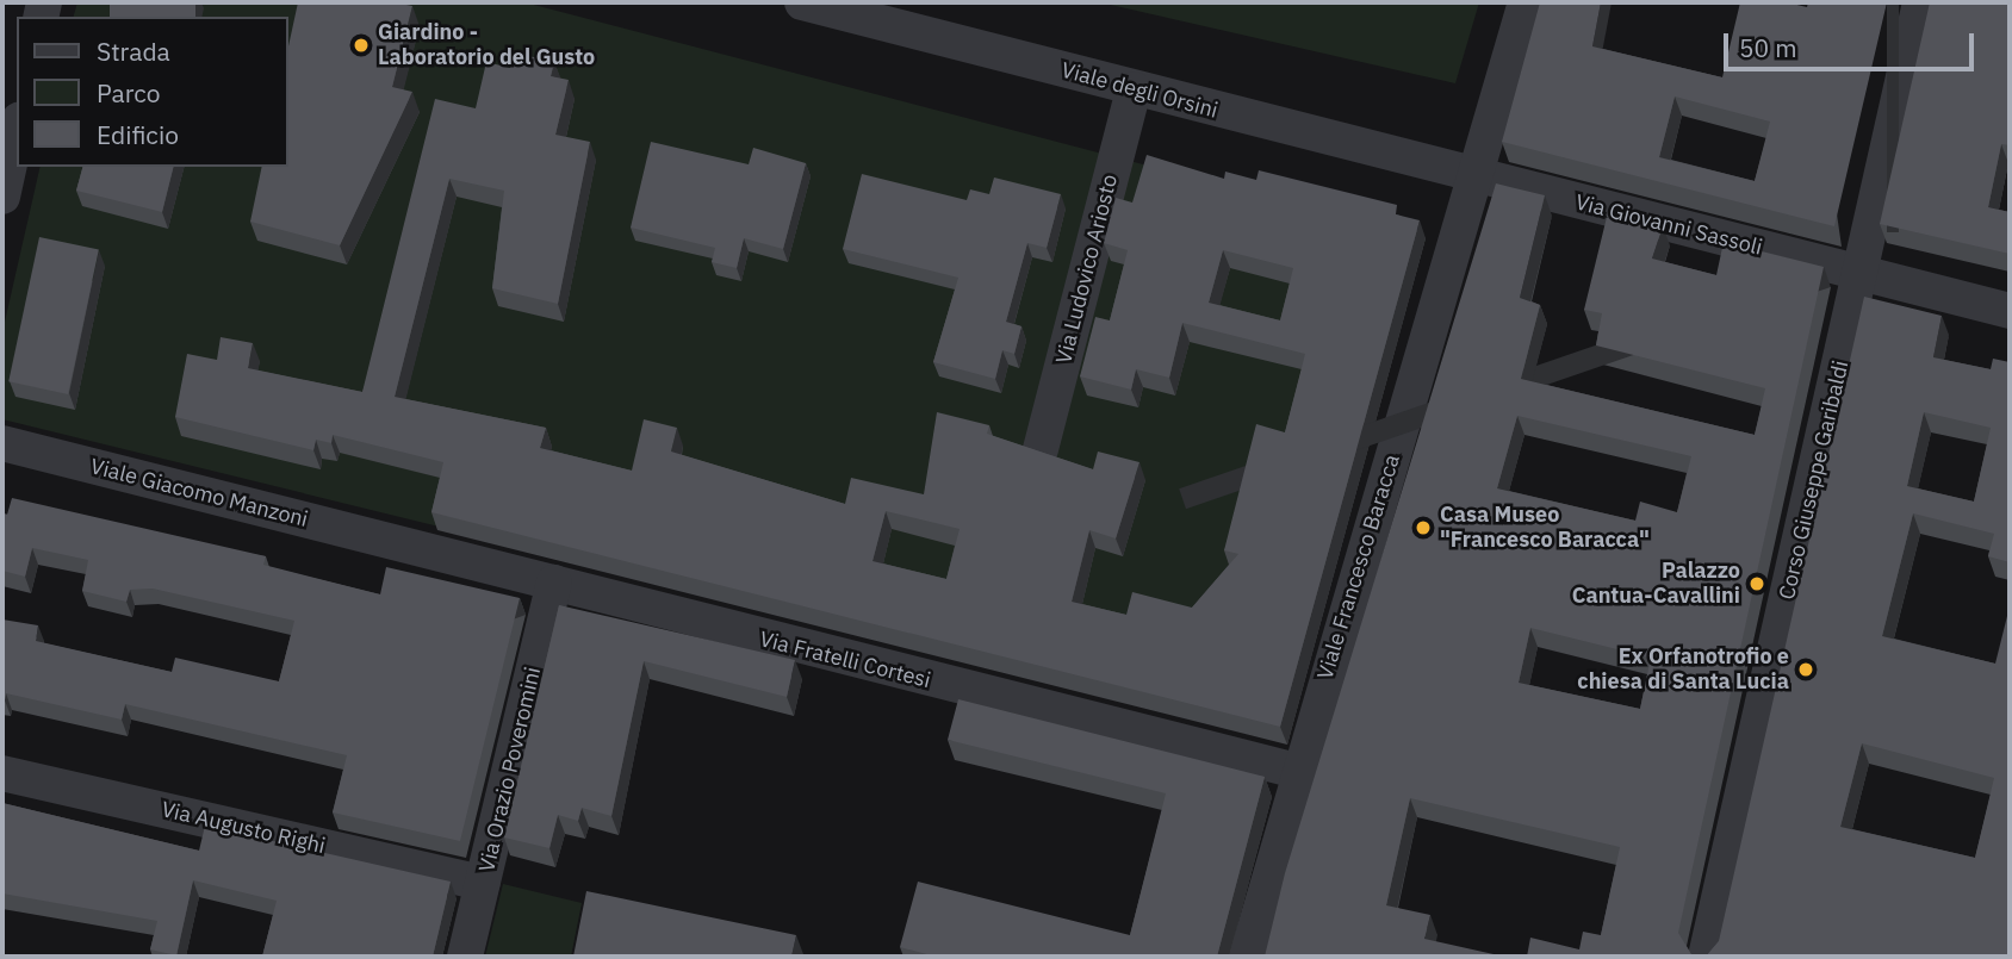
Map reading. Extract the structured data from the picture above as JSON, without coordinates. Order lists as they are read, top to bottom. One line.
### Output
{"streets":{"street":["Viale degli Orsini","Via Giovanni Sassoli","Via Ludovico Ariosto","Corso Giuseppe Garibaldi","Viale Giacomo Manzoni","Viale Francesco Baracca","Via Fratelli Cortesi","Via Orazio Poveromini","Via Augusto Righi"]},"crossings":[["Viale degli Orsini","Via Giovanni Sassoli"],["Viale degli Orsini","Via Ludovico Ariosto"],["Viale degli Orsini","Viale Francesco Baracca"],["Via Giovanni Sassoli","Corso Giuseppe Garibaldi"],["Via Giovanni Sassoli","Viale Francesco Baracca"],["Viale Giacomo Manzoni","Via Fratelli Cortesi"],["Viale Francesco Baracca","Via Fratelli Cortesi"],["Via Fratelli Cortesi","Via Orazio Poveromini"],["Via Orazio Poveromini","Via Augusto Righi"]],"places":["Giardino - Laboratorio del Gusto","Casa Museo \"Francesco Baracca\"","Palazzo Cantua-Cavallini","Ex Orfanotrofio e chiesa di Santa Lucia"],"legend":["Strada","Parco","Edificio"],"scale_bar":"50 m"}
